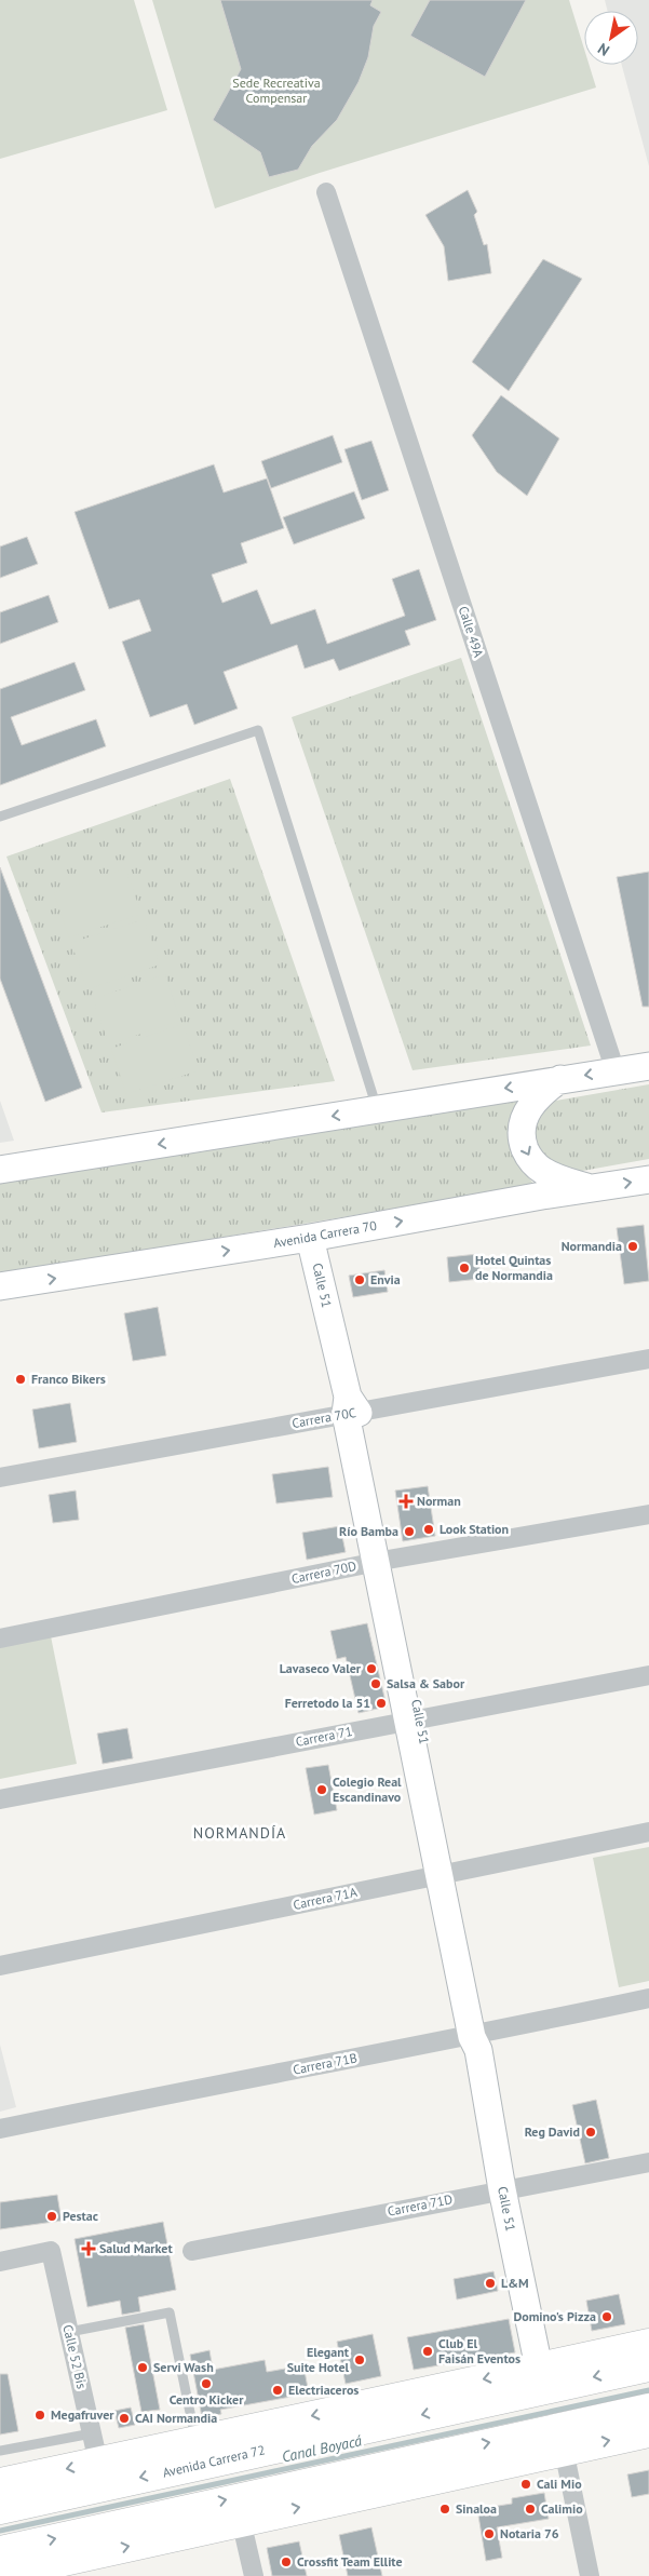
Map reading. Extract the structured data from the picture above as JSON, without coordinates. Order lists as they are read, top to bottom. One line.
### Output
{"streets":{"highway":["Avenida Carrera 72"],"main road":["Avenida Carrera 70","Calle 51"],"street":["Calle 49A","Carrera 70C","Carrera 70D","Carrera 71","Carrera 71A","Carrera 71B","Carrera 71D","Calle 52 Bis"]},"crossings":[["Avenida Carrera 70","Calle 51"],["Calle 51","Carrera 70C"],["Calle 51","Carrera 70D"],["Calle 51","Carrera 71"],["Calle 51","Carrera 71A"],["Calle 51","Carrera 71B"],["Calle 51","Carrera 71D"],["Calle 51","Avenida Carrera 72"],["Calle 52 Bis","Avenida Carrera 72"]],"districts":["NORMANDÍA"],"water":["Canal Boyacá"],"parks":["Sede Recreativa Compensar"],"places":{"other":["Normandia","Hotel Quintas de Normandia","Envia","Franco Bikers","Look Station","Río Bamba","Lavaseco Valer","Salsa & Sabor","Ferretodo la 51","Colegio Real Escandinavo","Reg David","Pestac","L&M","Domino's Pizza","Club El Faisán Eventos","Elegant Suite Hotel","Servi Wash","Centro Kicker","Electriaceros","Megafruver","CAI Normandia","Cali Mio","Sinaloa","Calimio","Notaria 76","Crossfit Team Ellite"],"health":["Norman","Salud Market"]},"north":"bottom left"}
